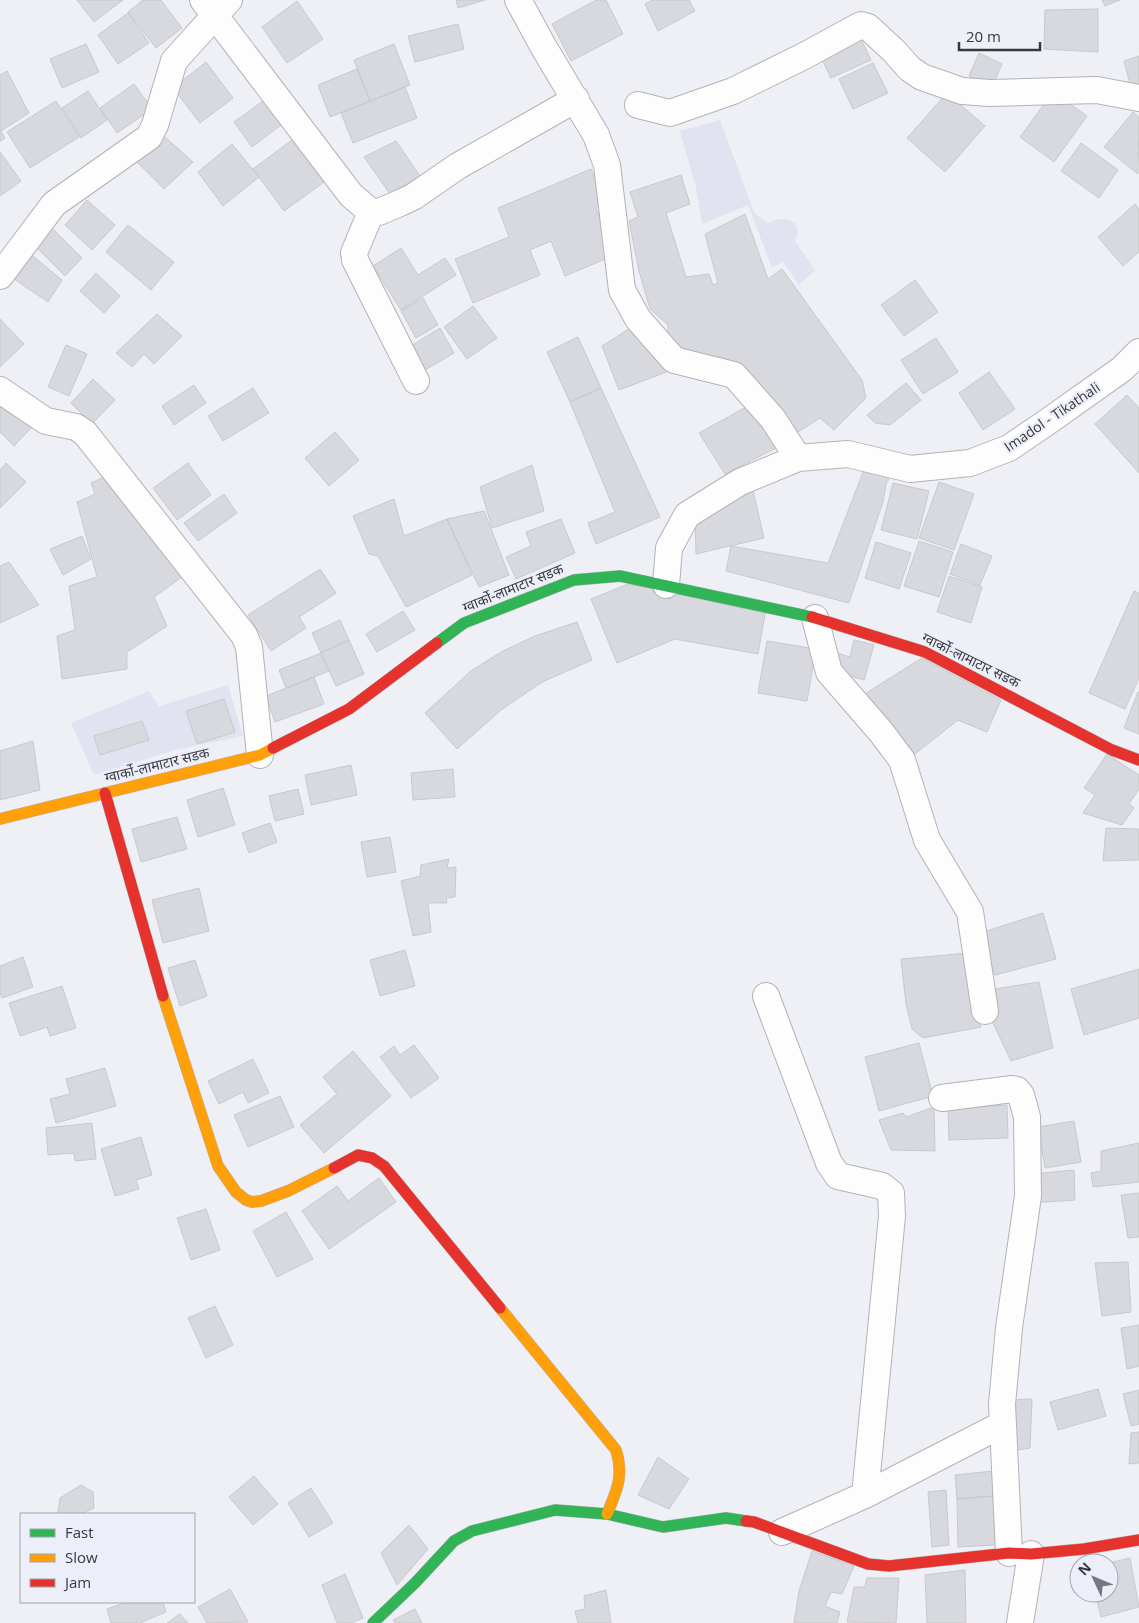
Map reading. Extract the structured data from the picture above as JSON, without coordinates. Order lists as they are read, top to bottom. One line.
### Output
{"streets":{"street":["Imadol - Tikathali","ग्वार्को-लामाटार सडक"]},"crossings":[["Imadol - Tikathali","ग्वार्को-लामाटार सडक"]],"legend":["Fast","Slow","Jam"],"scale_bar":"20 m","north":"top left"}
